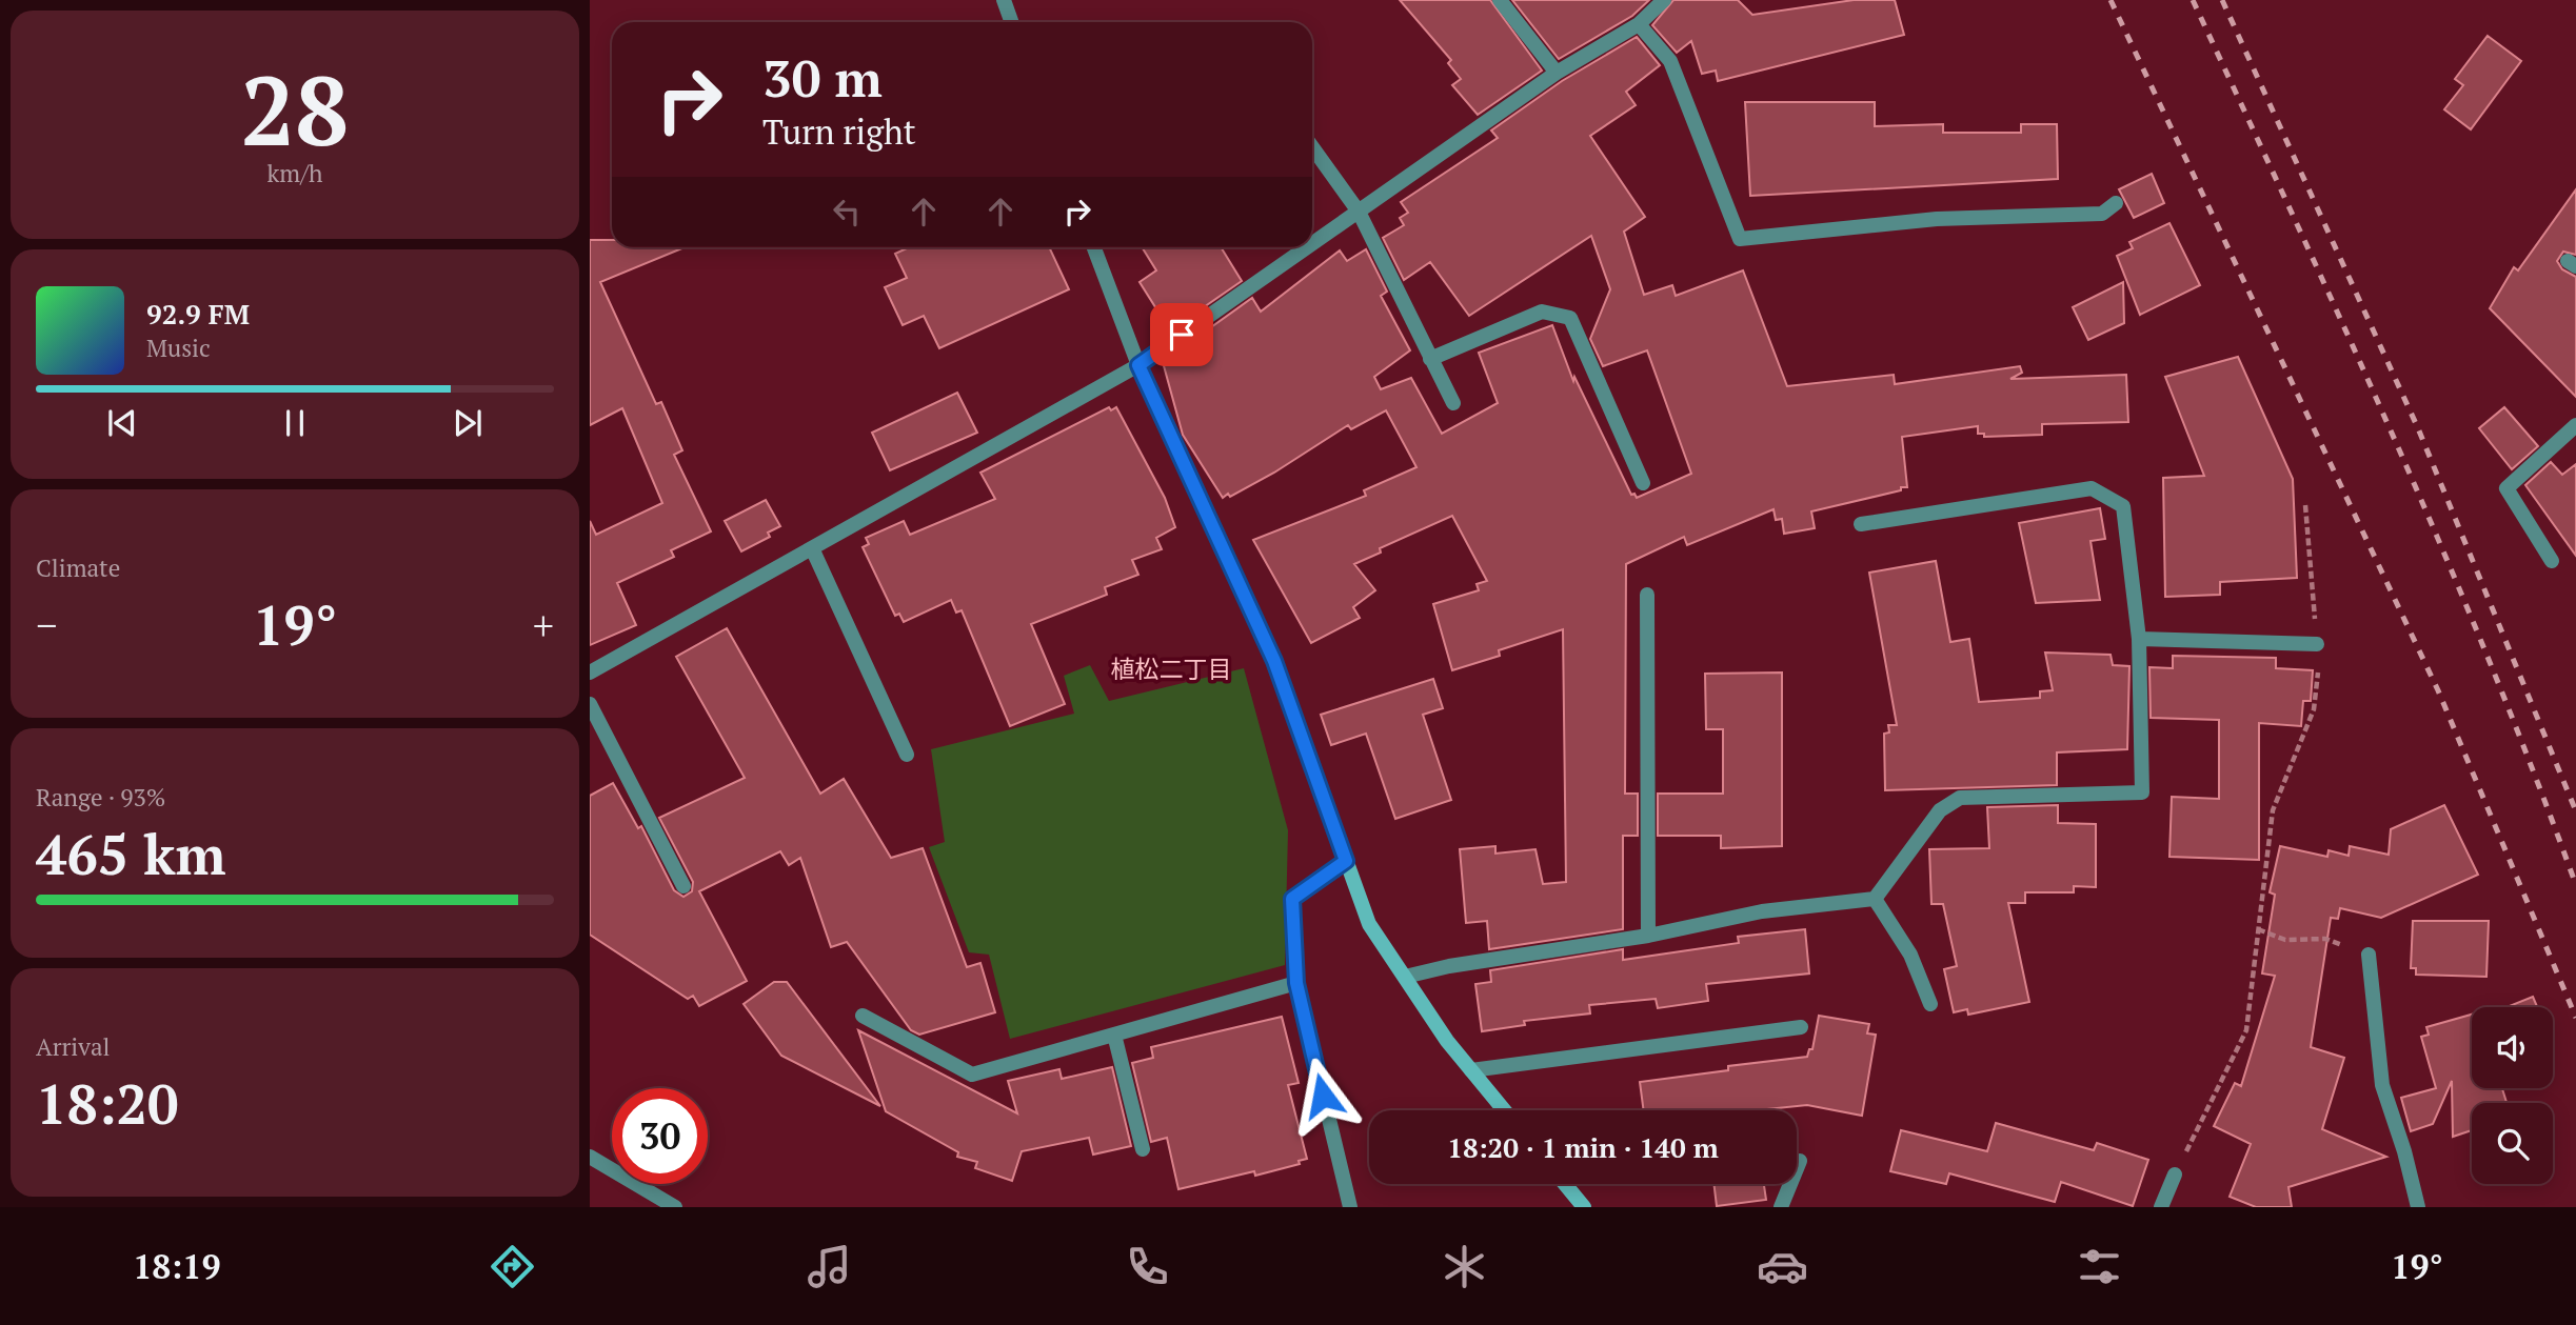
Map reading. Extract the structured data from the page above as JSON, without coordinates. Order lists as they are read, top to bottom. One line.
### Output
{"districts":["植松二丁目"],"page":{"tile":[["28","km/h"],"Climate",["Range · 93%","465 km"],["Arrival","18:20"]],"turn":["30 m","Turn right"],"song":["92.9 FM","Music"],"heat":["−","19°","+"],"limit":"30","trip":"18:20 · 1 min · 140 m","tabs":["18:19","19°"]}}
